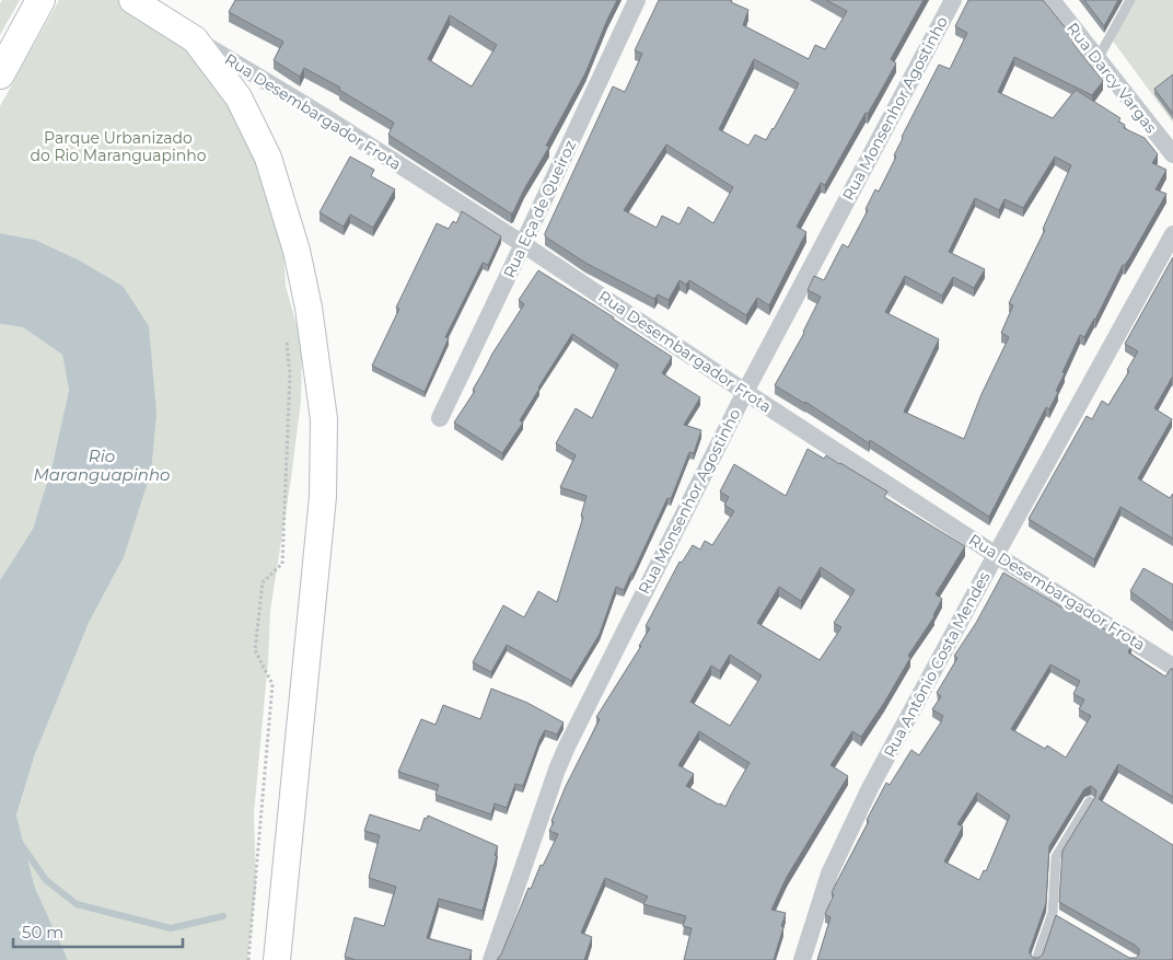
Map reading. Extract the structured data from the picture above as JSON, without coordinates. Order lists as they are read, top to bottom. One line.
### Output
{"streets":{"street":["Rua Darcy Vargas","Rua Monsenhor Agostinho","Rua Desembargador Frota","Rua Eça de Queiroz","Rua Antônio Costa Mendes"]},"crossings":[["Rua Monsenhor Agostinho","Rua Desembargador Frota"],["Rua Desembargador Frota","Rua Eça de Queiroz"],["Rua Desembargador Frota","Rua Antônio Costa Mendes"]],"water":["Rio Maranguapinho"],"parks":["Parque Urbanizado do Rio Maranguapinho"],"scale_bar":"50 m"}
